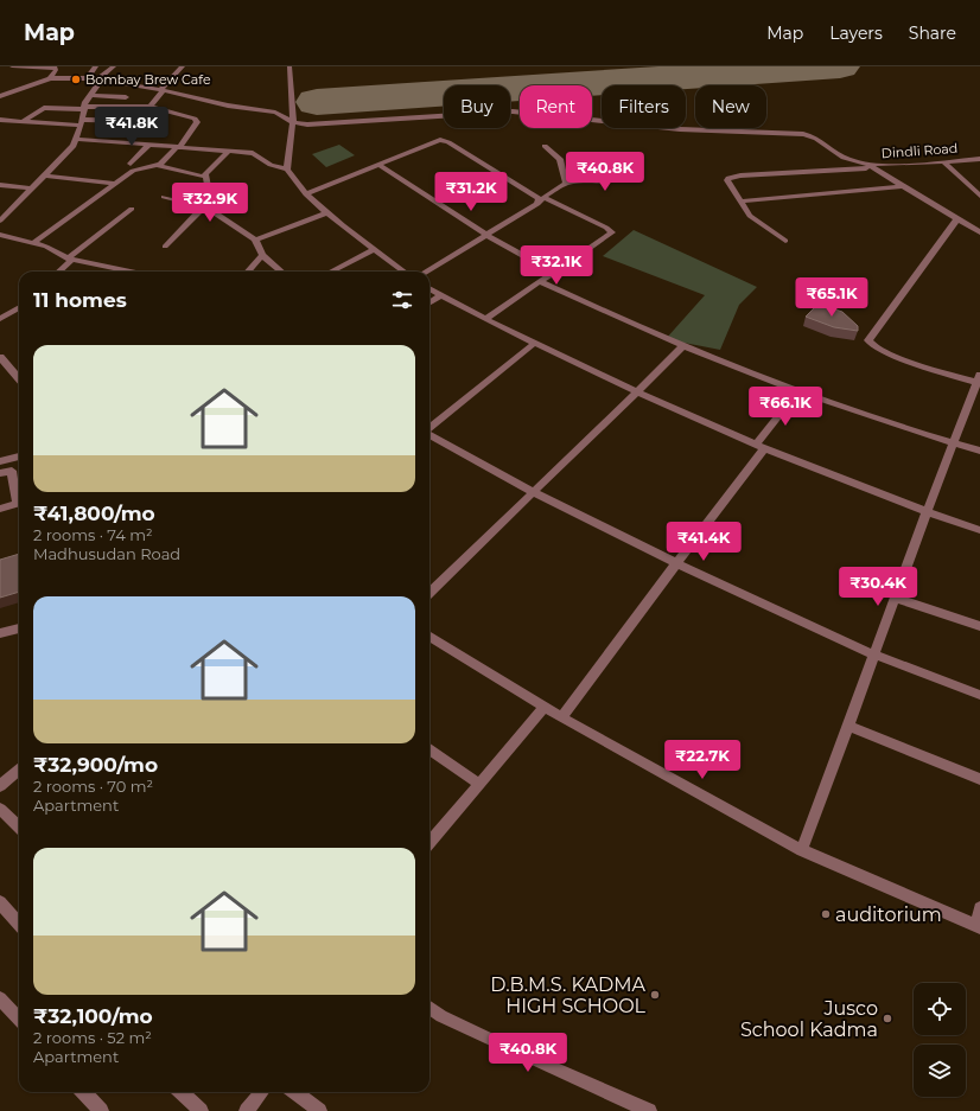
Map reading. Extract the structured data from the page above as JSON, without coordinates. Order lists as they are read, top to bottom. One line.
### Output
{"streets":{"street":["Dindli Road"]},"places":["Bombay Brew Cafe","auditorium","D.B.M.S. KADMA HIGH SCHOOL","Jusco School Kadma"],"page":{"header":"Map","nav":["Map","Layers","Share"],"chip":["Buy","Rent","Filters","New"],"price":["₹41.8K","₹40.8K","₹31.2K","₹32.9K","₹32.1K","₹65.1K","₹66.1K","₹41.4K","₹30.4K","₹22.7K","₹40.8K"],"heading":"11 homes","list":[{"name":"₹41,800/mo","note":"2 rooms · 74 m² · Madhusudan Road"},{"name":"₹32,900/mo","note":"2 rooms · 70 m² · Apartment"},{"name":"₹32,100/mo","note":"2 rooms · 52 m² · Apartment"}]}}
